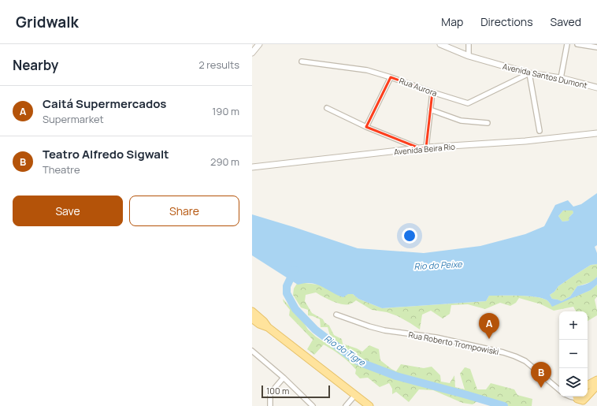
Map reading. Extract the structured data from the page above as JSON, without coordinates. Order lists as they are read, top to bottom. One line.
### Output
{"streets":{"street":["Avenida Santos Dumont","Rua Aurora","Avenida Beira Rio","Rua Roberto Trompowiski"]},"crossings":[["Avenida Santos Dumont","Rua Aurora"]],"water":["Rio do Peixe","Rio do Tigre"],"scale_bar":"100 m","page":{"header":"Gridwalk","nav":["Map","Directions","Saved"],"heading":["Nearby","2 results"],"list":[{"mark":"A","name":"Caitá Supermercados","note":"Supermarket","value":"190 m"},{"mark":"B","name":"Teatro Alfredo Sigwalt","note":"Theatre","value":"290 m"}],"buttons":["Save","Share"],"map_buttons":["+","−"],"pins":["A","B"],"scale":"100 m"}}
